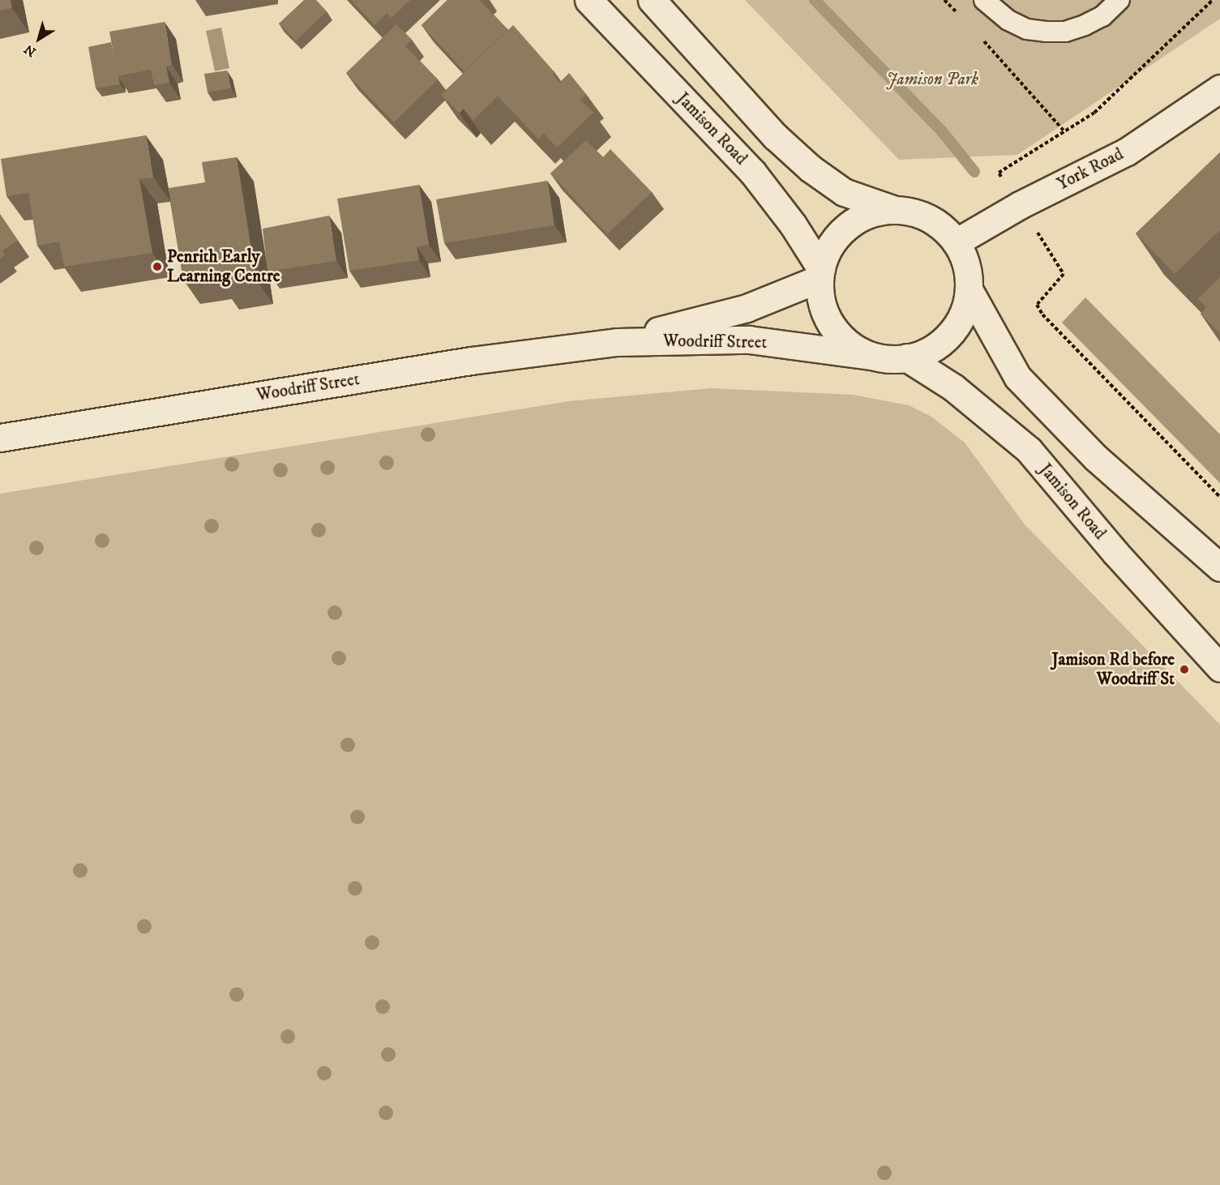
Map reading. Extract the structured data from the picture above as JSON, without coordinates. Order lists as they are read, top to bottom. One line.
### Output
{"streets":{"main road":["Jamison Road","York Road","Woodriff Street"]},"crossings":[["Jamison Road","York Road"],["Jamison Road","Woodriff Street"],["York Road","Woodriff Street"]],"parks":["Jamison Park"],"places":["Penrith Early Learning Centre","Jamison Rd before Woodriff St"],"north":"bottom left"}
